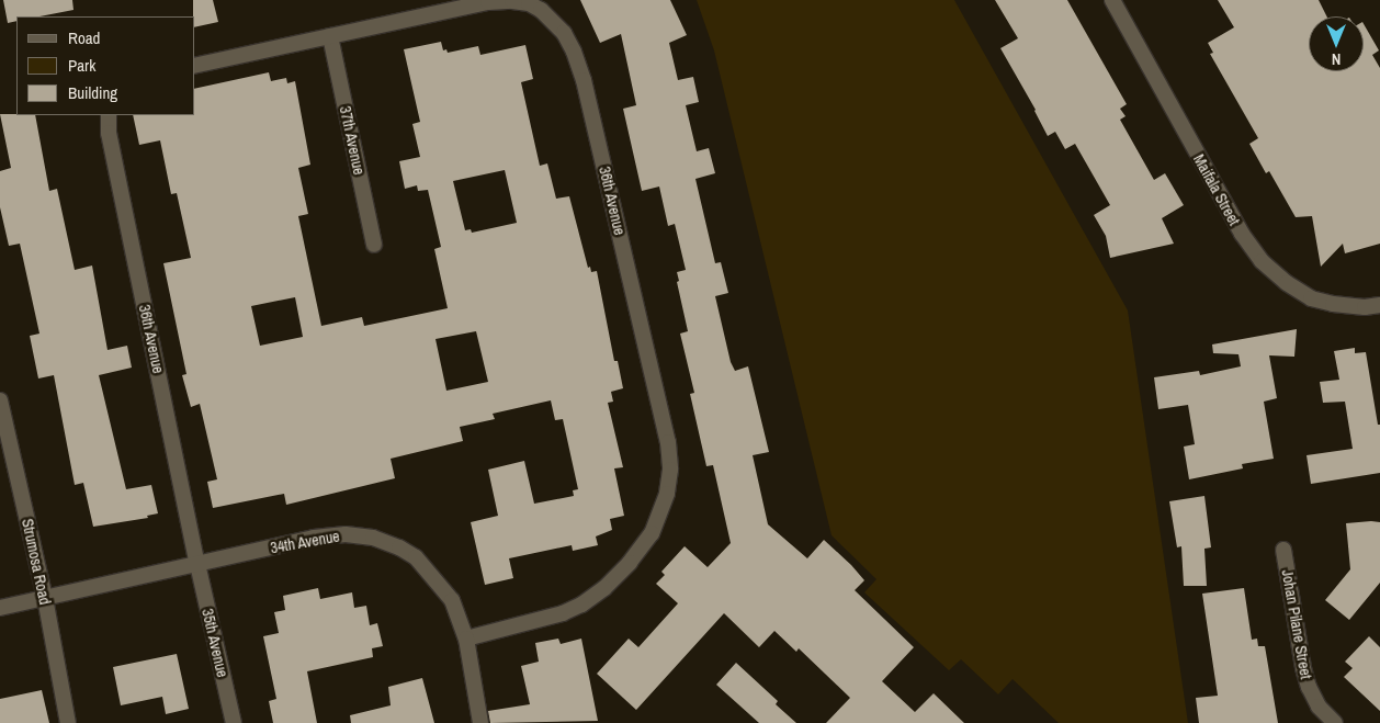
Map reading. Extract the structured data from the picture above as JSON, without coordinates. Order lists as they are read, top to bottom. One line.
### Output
{"streets":{"street":["37th Avenue","Maifala Street","36th Avenue","34th Avenue","Strumosa Road","Johan Pilane Street","35th Avenue"]},"crossings":[["37th Avenue","36th Avenue"],["36th Avenue","34th Avenue"],["36th Avenue","35th Avenue"],["34th Avenue","Strumosa Road"],["34th Avenue","35th Avenue"]],"legend":["Road","Park","Building"],"north":"bottom"}
